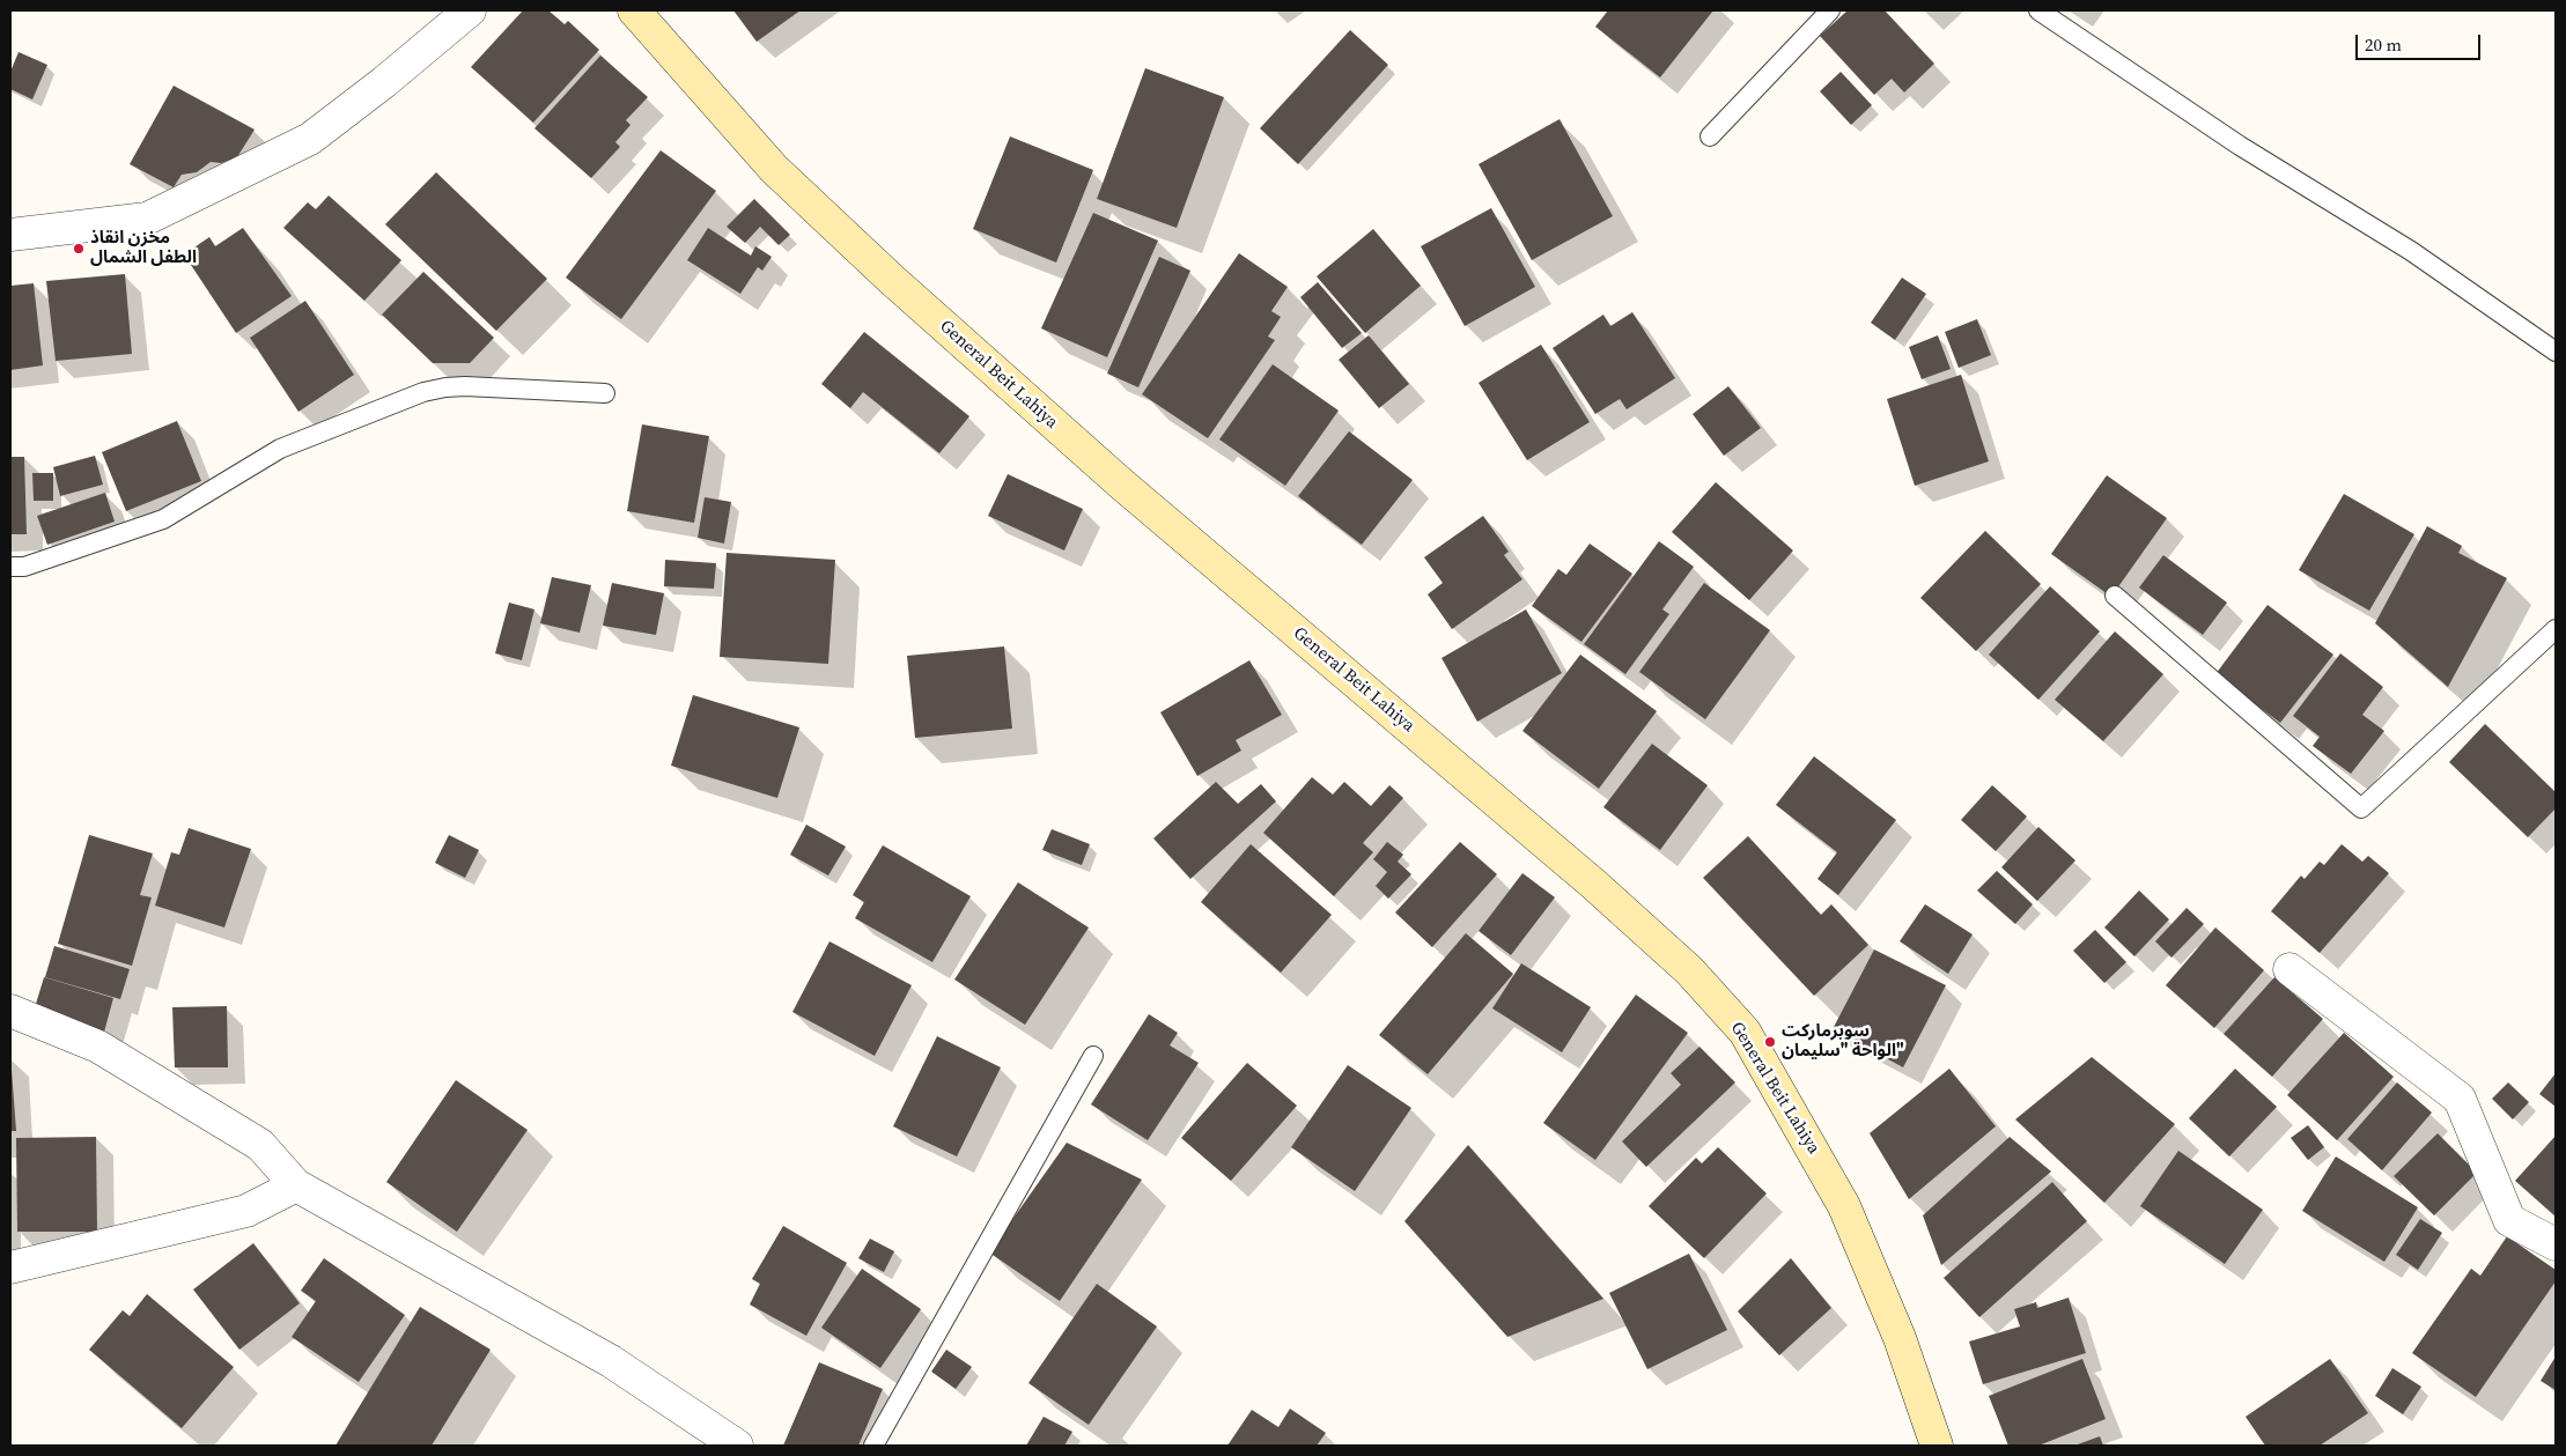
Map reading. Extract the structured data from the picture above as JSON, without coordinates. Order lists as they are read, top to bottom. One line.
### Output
{"streets":{"main road":["General Beit Lahiya"]},"places":["مخزن انقاذ الطفل الشمال","سوبرماركت الواحة \"سليمان\""],"scale_bar":"20 m"}
